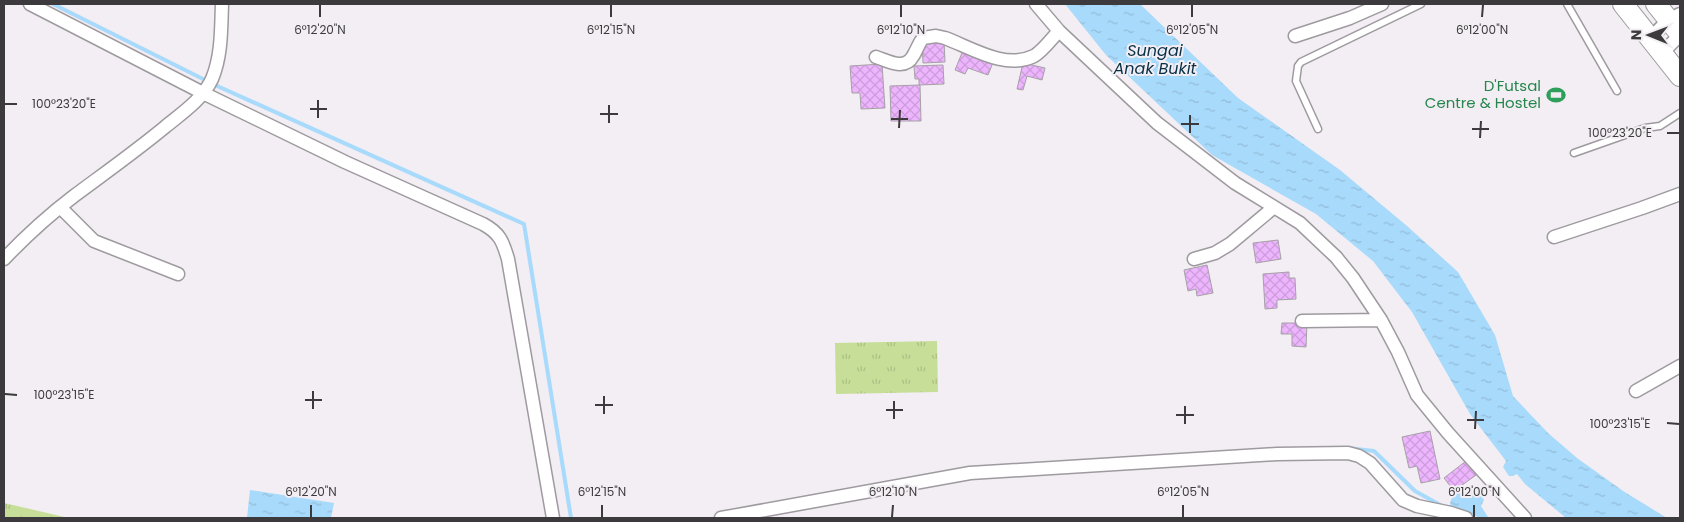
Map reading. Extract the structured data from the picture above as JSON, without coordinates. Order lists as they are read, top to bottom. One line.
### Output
{"water":["Sungai Anak Bukit"],"places":{"sports":["D'Futsal Centre & Hostel"]},"north":"left","coordinates":["6°12'20\"N","6°12'15\"N","6°12'10\"N","6°12'05\"N","6°12'00\"N","100°23'20\"E","100°23'15\"E"]}
